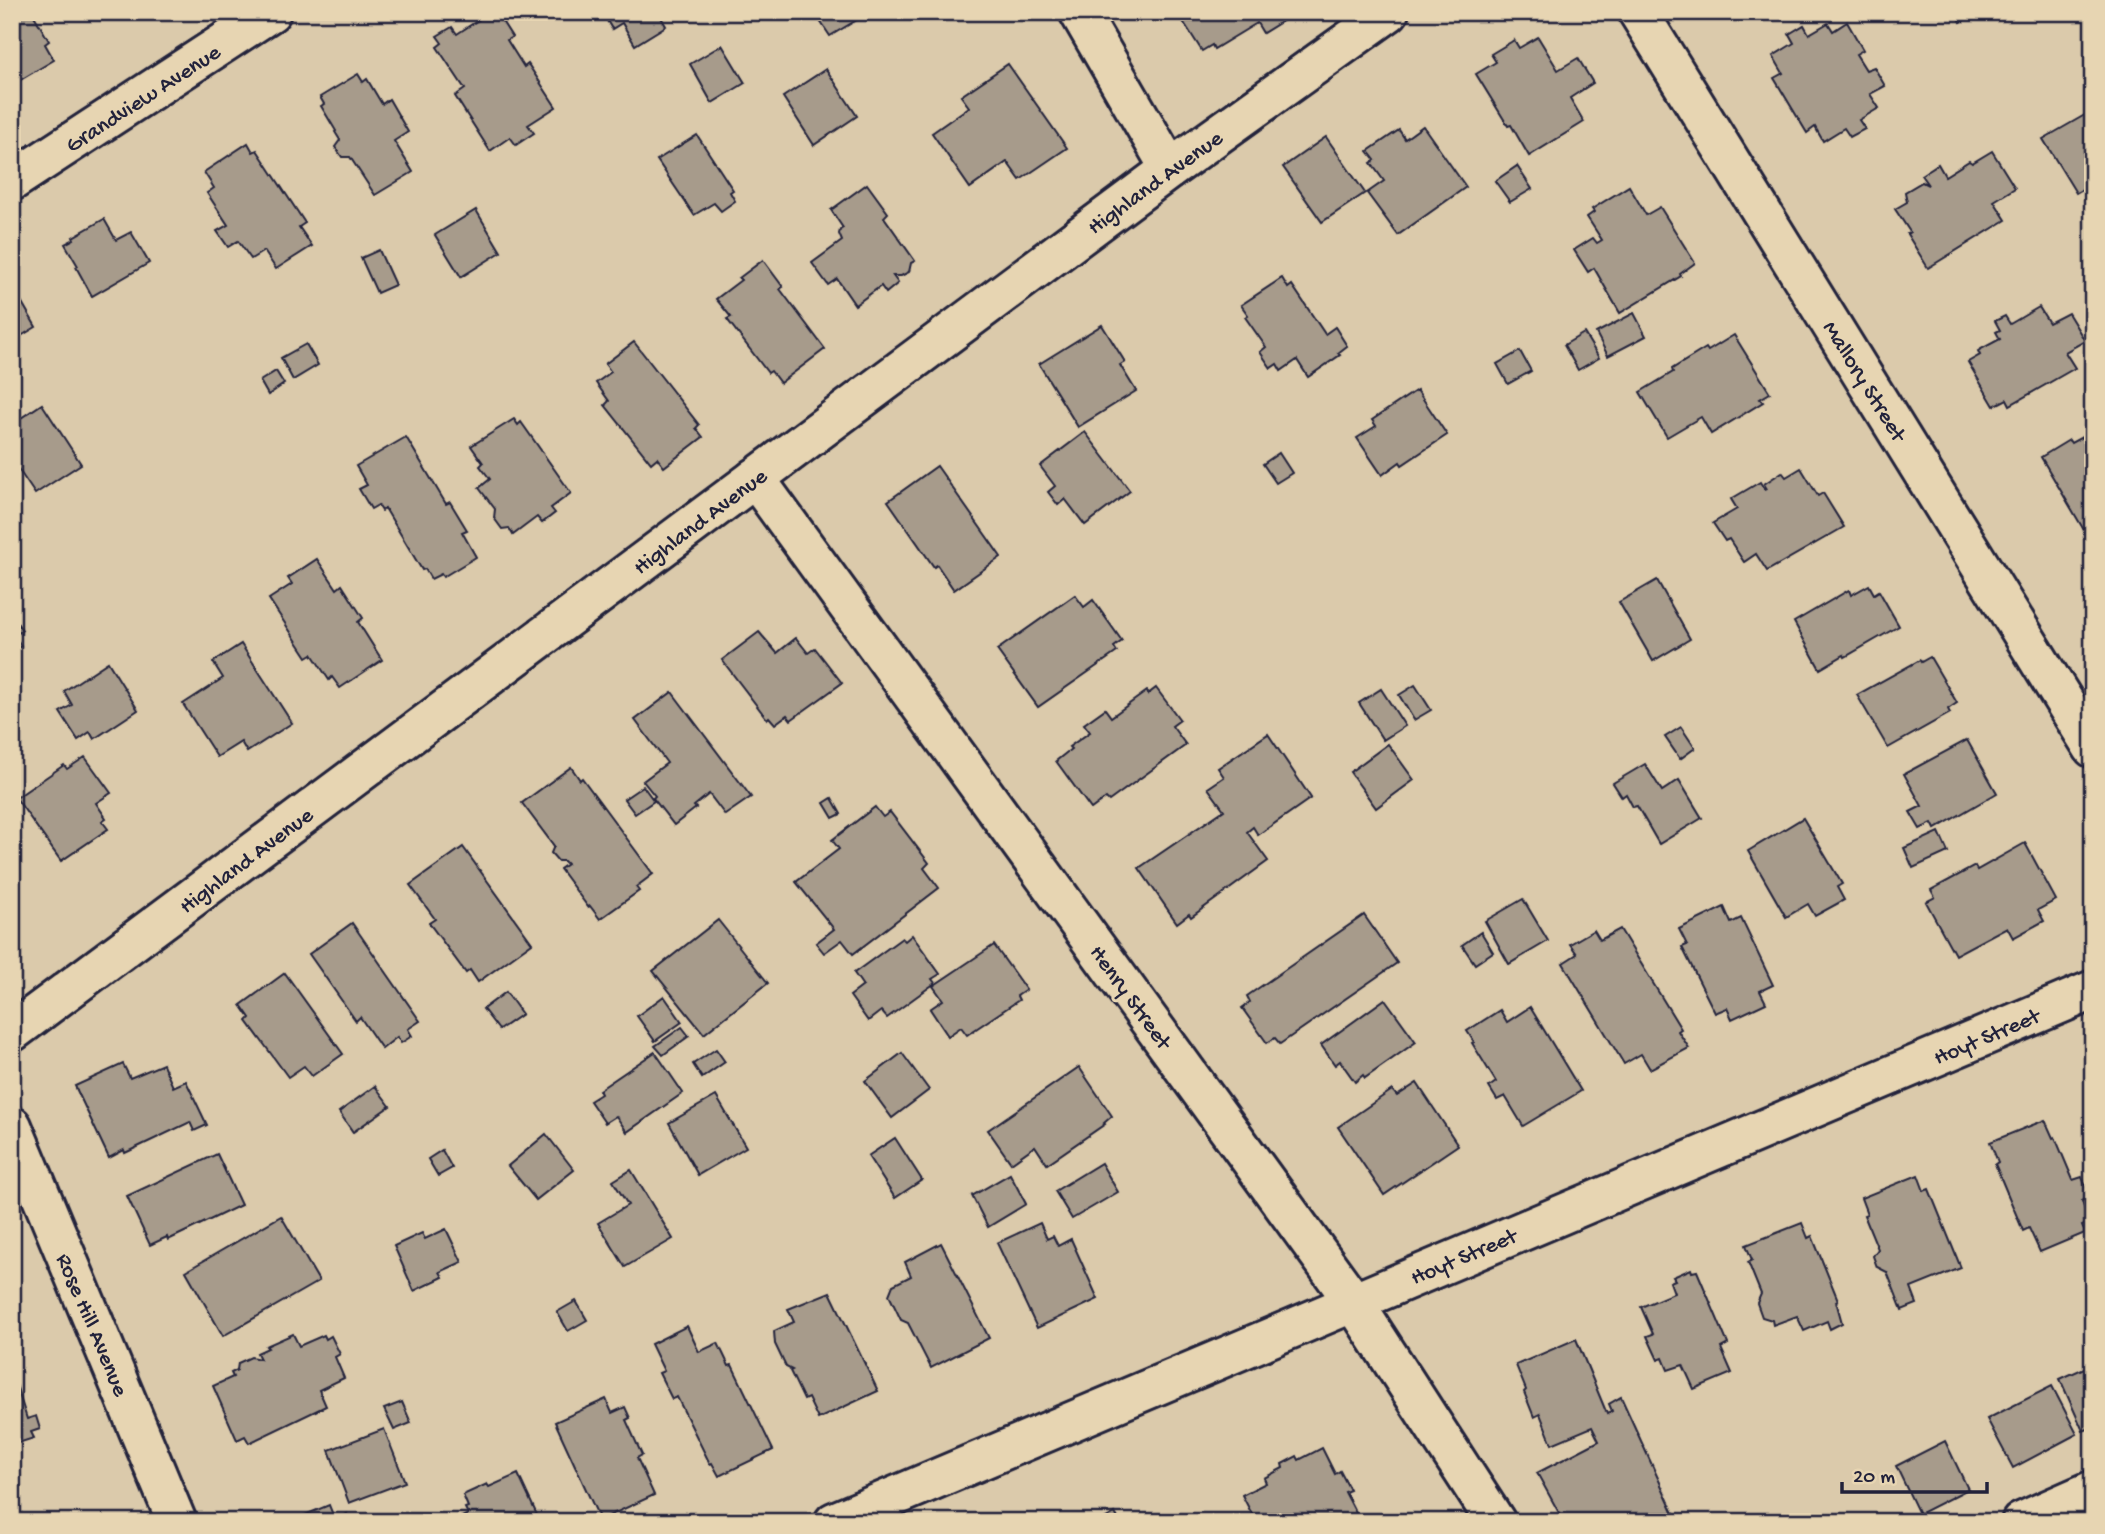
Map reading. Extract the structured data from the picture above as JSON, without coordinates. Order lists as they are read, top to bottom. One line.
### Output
{"streets":{"street":["Grandview Avenue","Highland Avenue","Mallory Street","Henry Street","Hoyt Street","Rose Hill Avenue"]},"crossings":[["Highland Avenue","Henry Street"],["Henry Street","Hoyt Street"]],"scale_bar":"20 m"}
